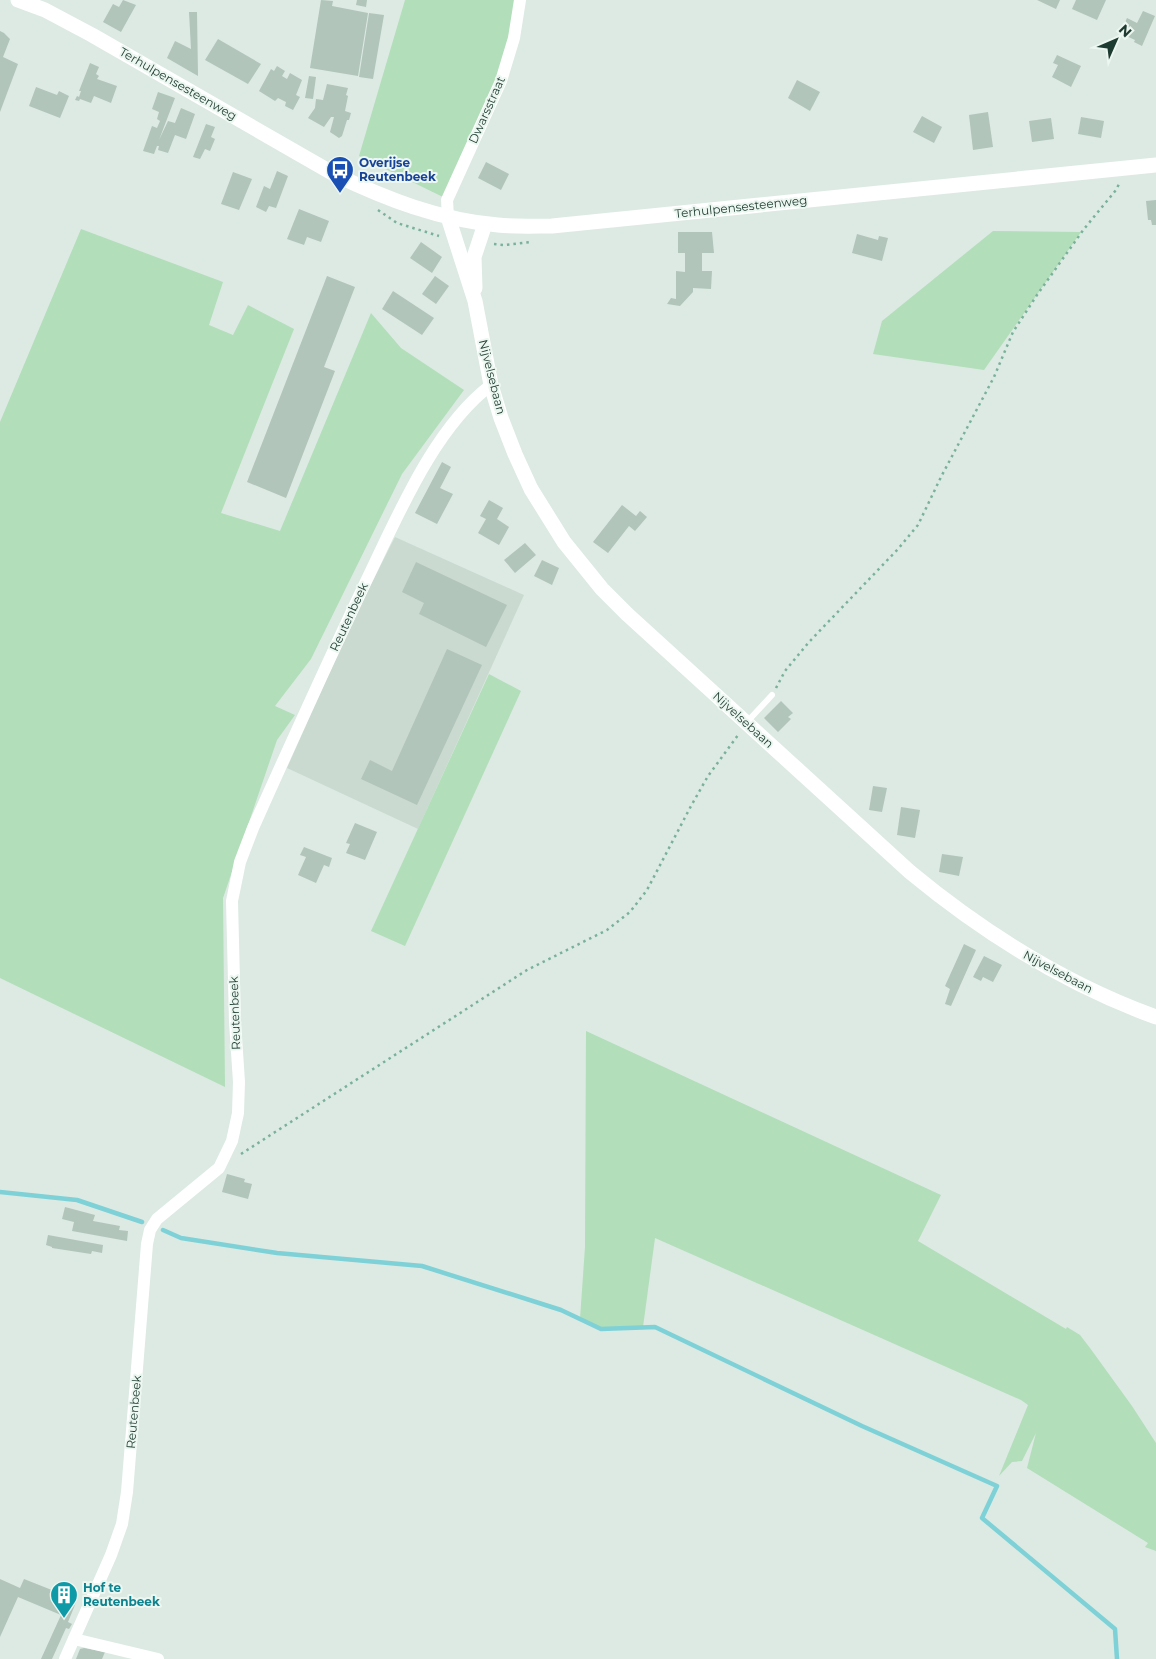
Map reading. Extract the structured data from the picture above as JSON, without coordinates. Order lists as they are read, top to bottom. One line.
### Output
{"streets":{"main road":["Terhulpensesteenweg","Nijvelsebaan"],"street":["Dwarsstraat","Reutenbeek"]},"crossings":[["Terhulpensesteenweg","Dwarsstraat"],["Terhulpensesteenweg","Nijvelsebaan"],["Dwarsstraat","Nijvelsebaan"],["Nijvelsebaan","Reutenbeek"]],"places":{"bus stop":["Overijse Reutenbeek"],"building":["Hof te Reutenbeek"]},"north":"top right"}
